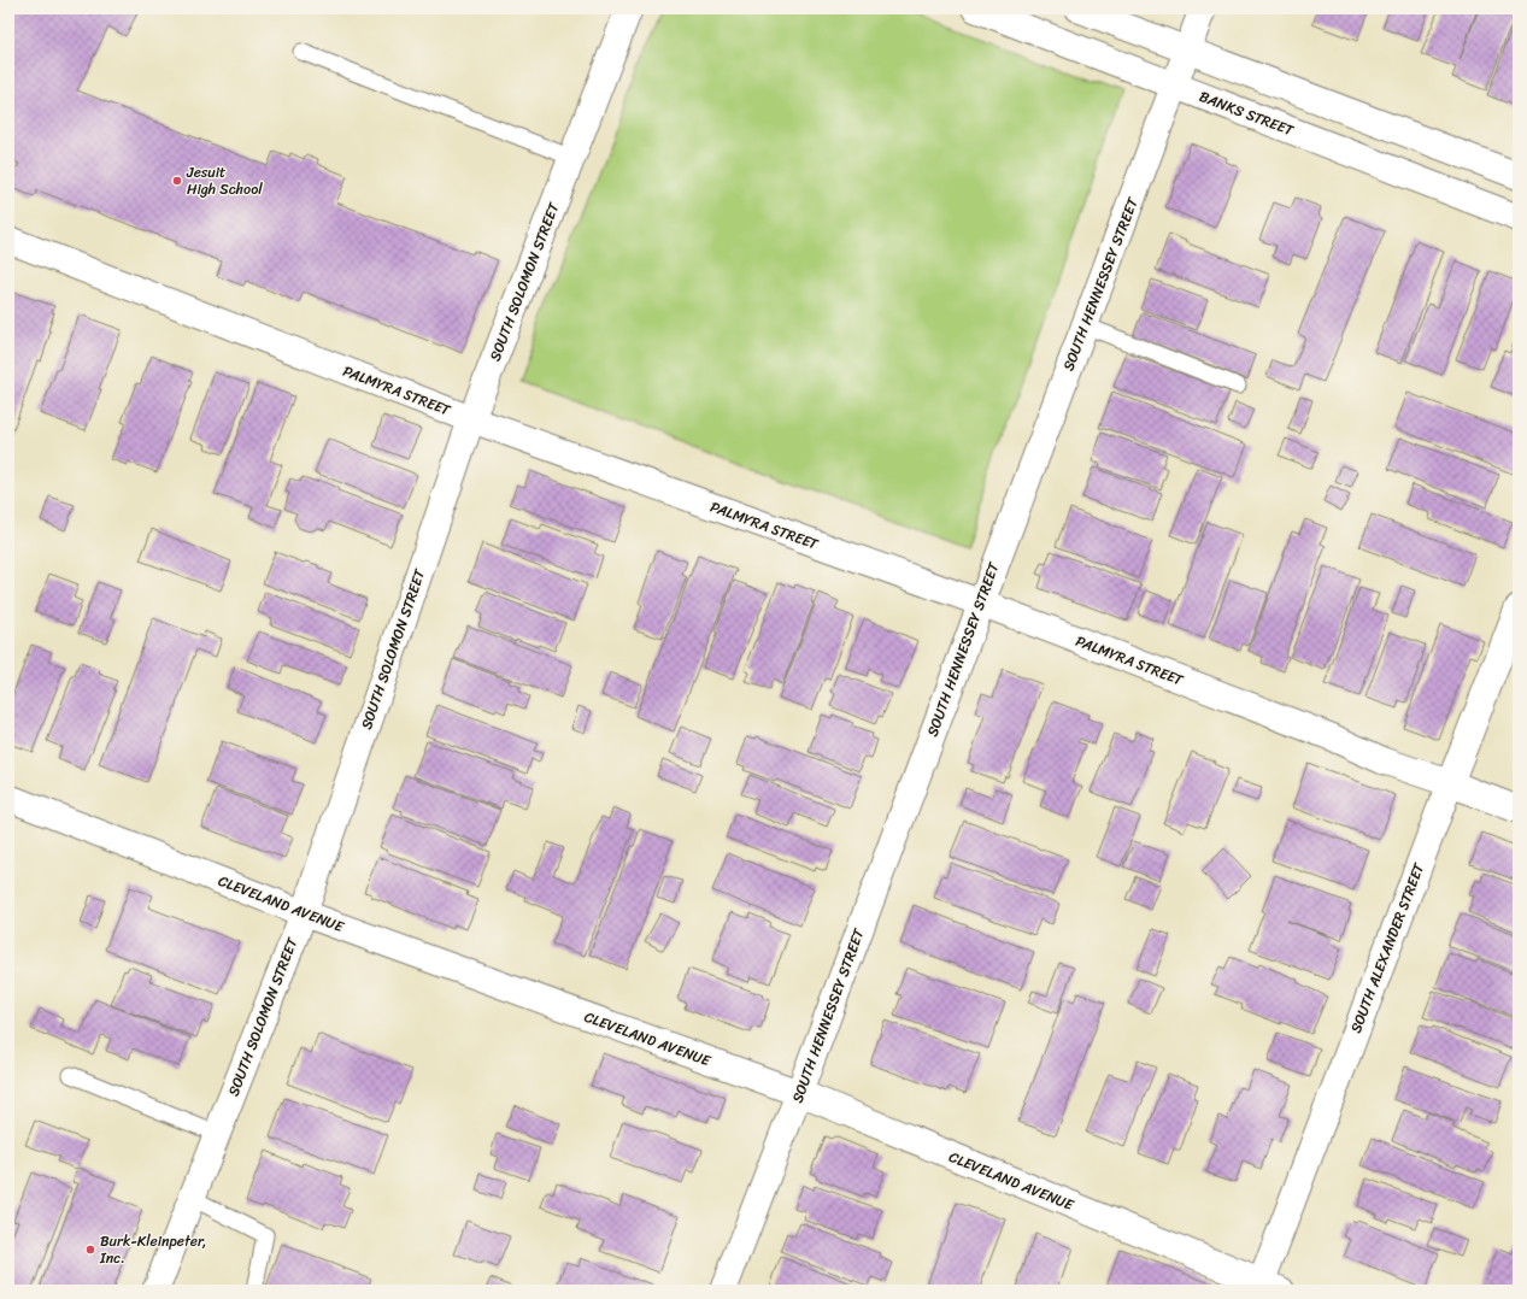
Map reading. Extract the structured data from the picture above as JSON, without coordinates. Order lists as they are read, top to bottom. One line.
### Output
{"streets":{"street":["BANKS STREET","SOUTH SOLOMON STREET","SOUTH HENNESSEY STREET","PALMYRA STREET","CLEVELAND AVENUE","SOUTH ALEXANDER STREET"]},"crossings":[["BANKS STREET","SOUTH HENNESSEY STREET"],["SOUTH SOLOMON STREET","PALMYRA STREET"],["SOUTH SOLOMON STREET","CLEVELAND AVENUE"],["SOUTH HENNESSEY STREET","PALMYRA STREET"],["SOUTH HENNESSEY STREET","CLEVELAND AVENUE"],["PALMYRA STREET","SOUTH ALEXANDER STREET"],["CLEVELAND AVENUE","SOUTH ALEXANDER STREET"]],"places":["Jesuit High School","Burk-Kleinpeter, Inc."]}
